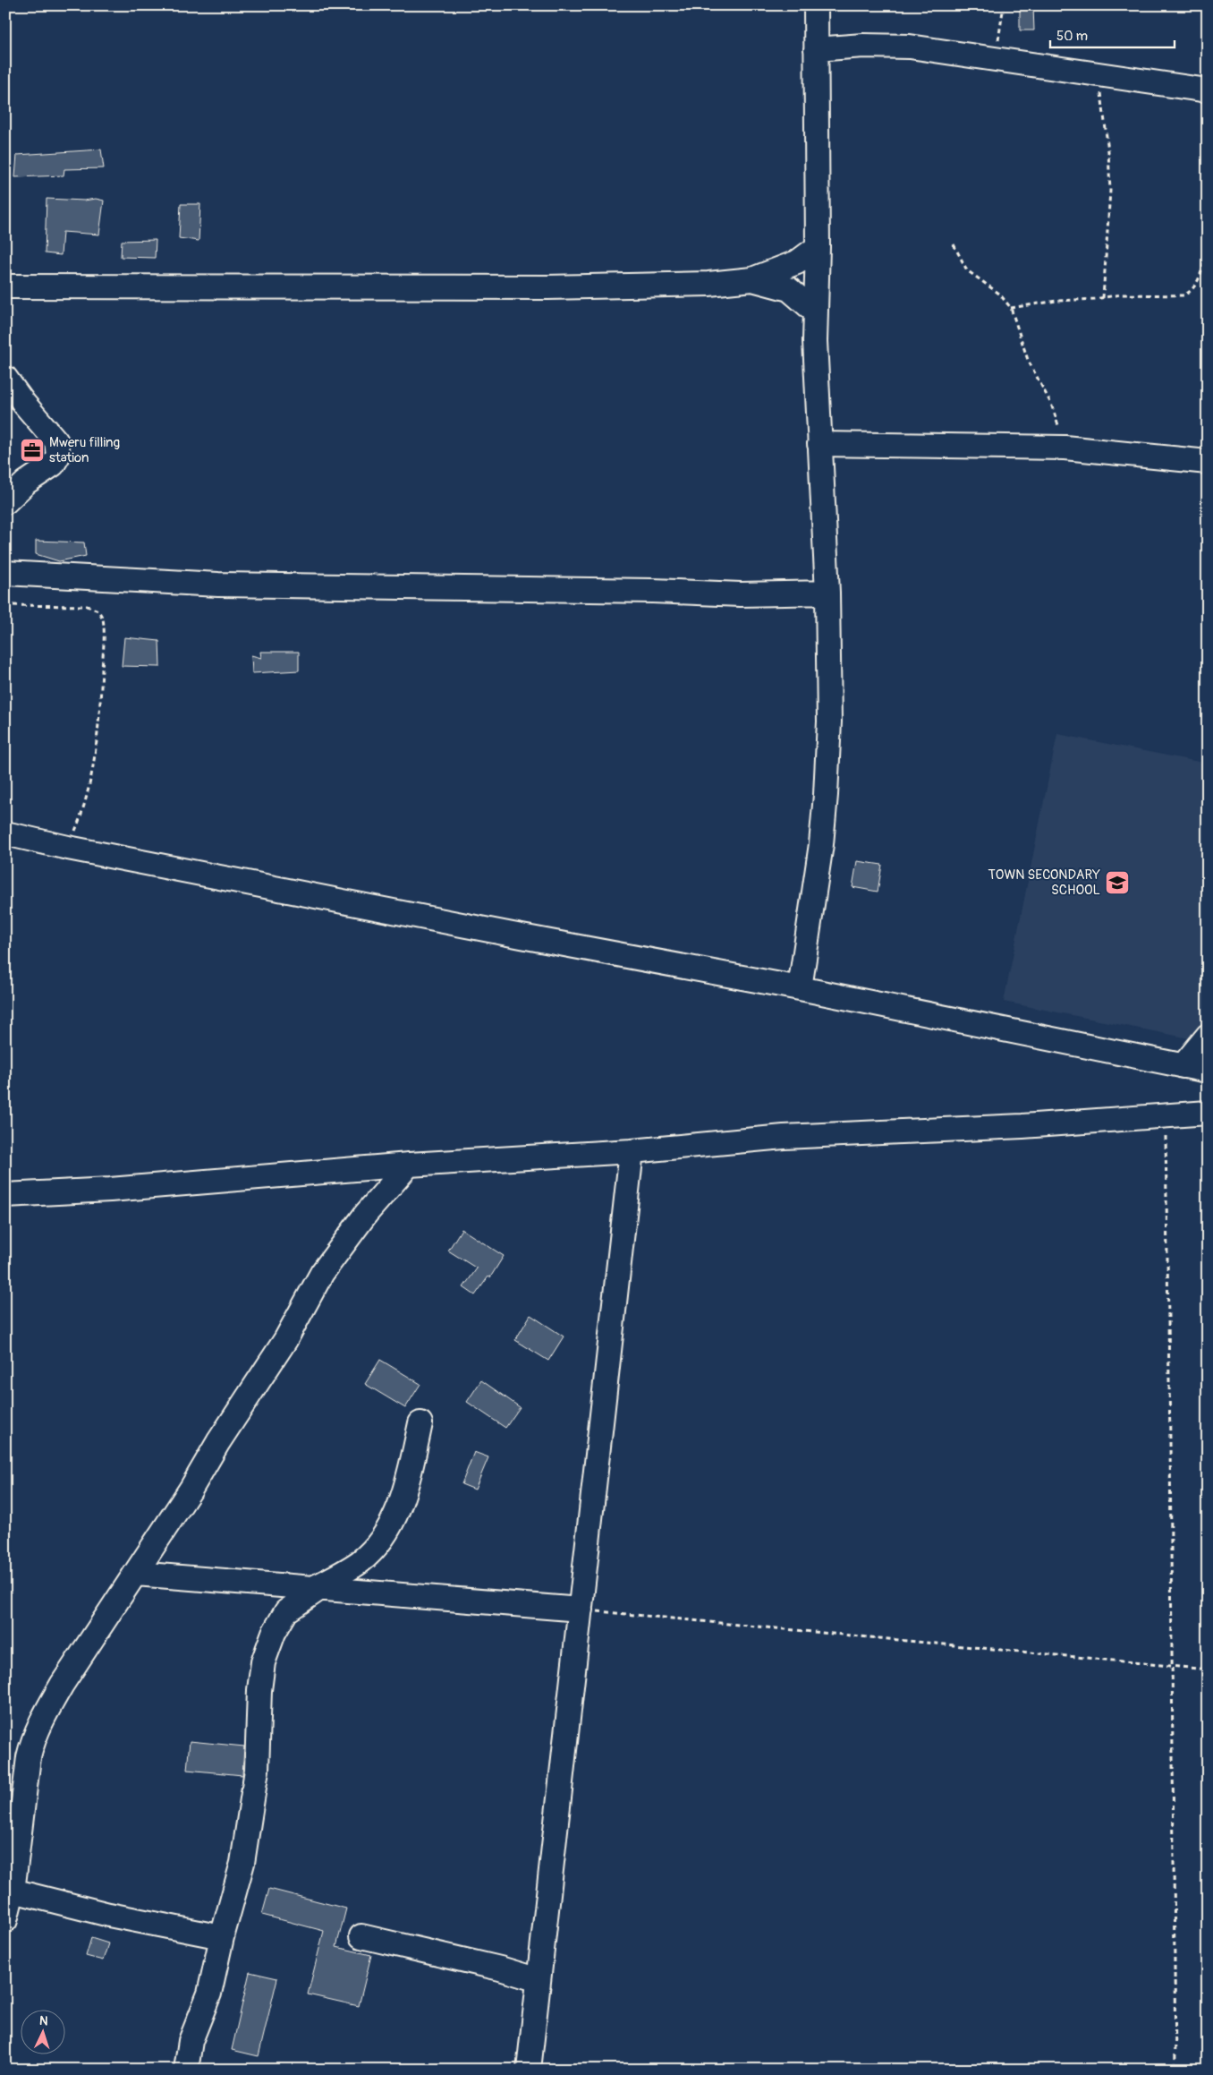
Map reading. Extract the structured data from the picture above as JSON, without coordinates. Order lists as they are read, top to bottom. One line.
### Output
{"places":{"office":["Mweru filling station"],"school or university":["TOWN SECONDARY SCHOOL"]},"scale_bar":"50 m","north":"top"}
